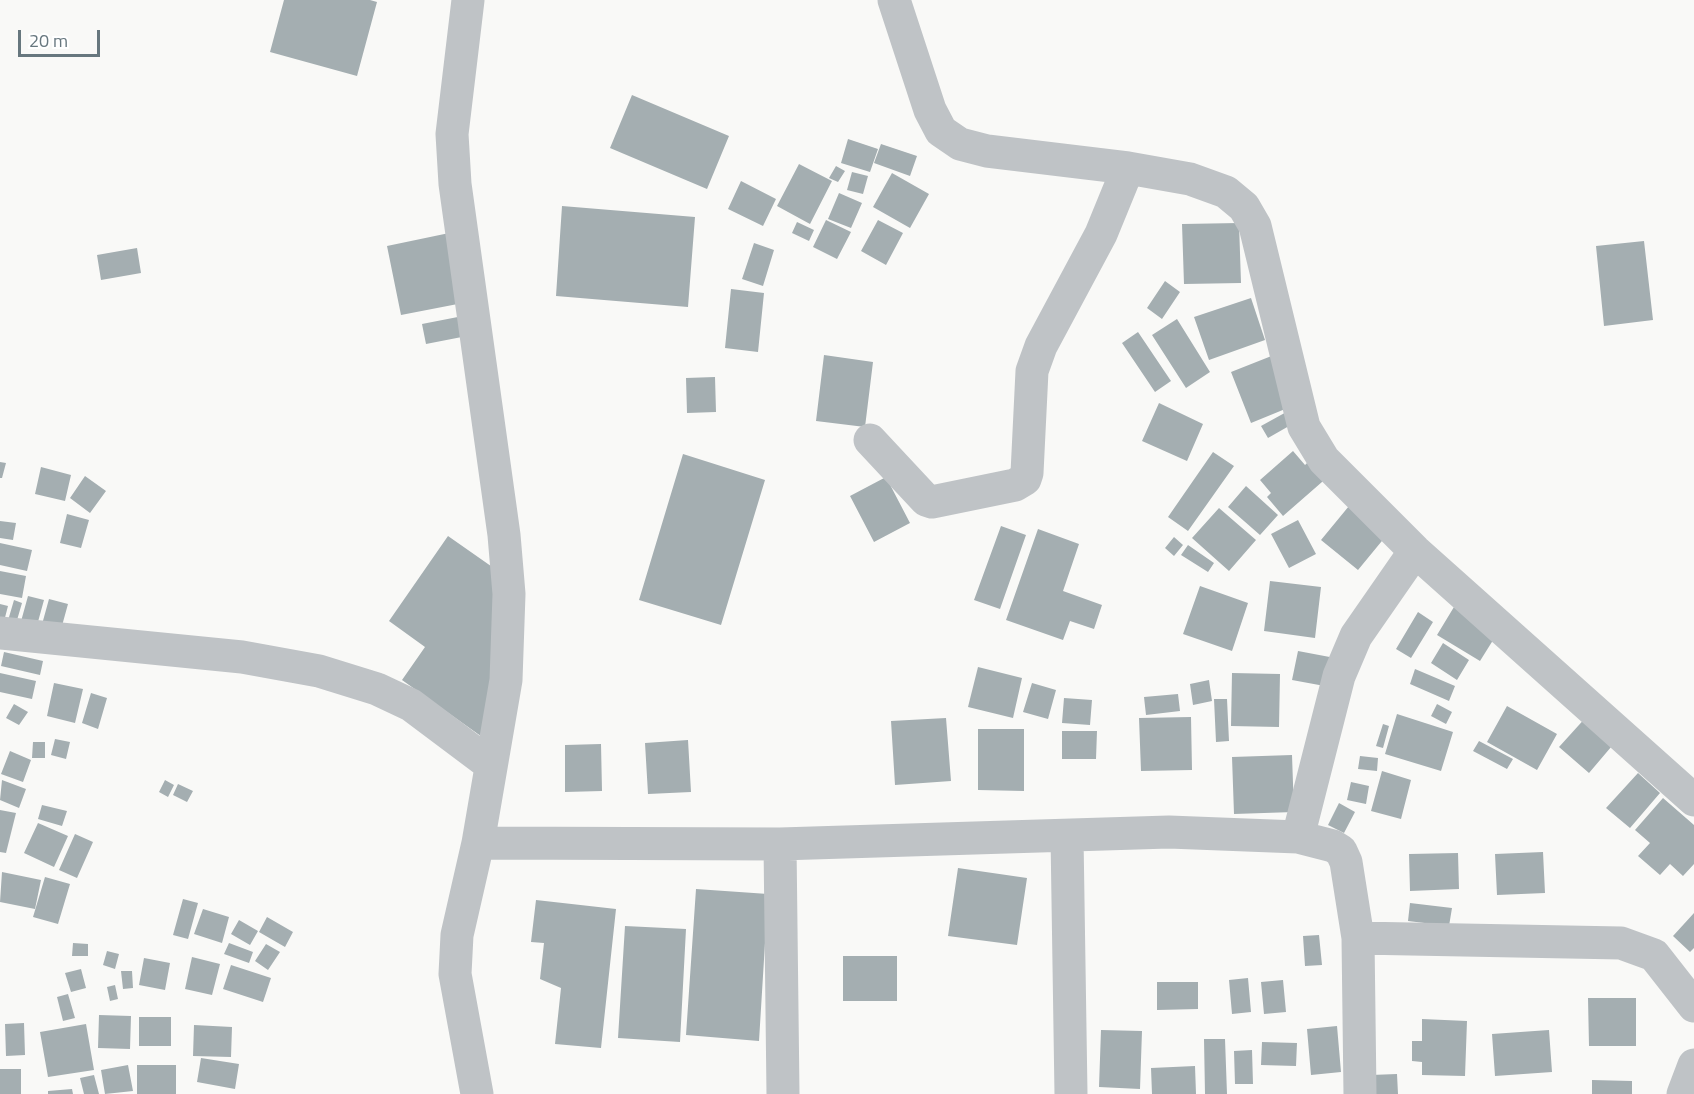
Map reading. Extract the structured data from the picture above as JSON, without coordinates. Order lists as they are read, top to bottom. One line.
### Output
{"scale_bar":"20 m"}
